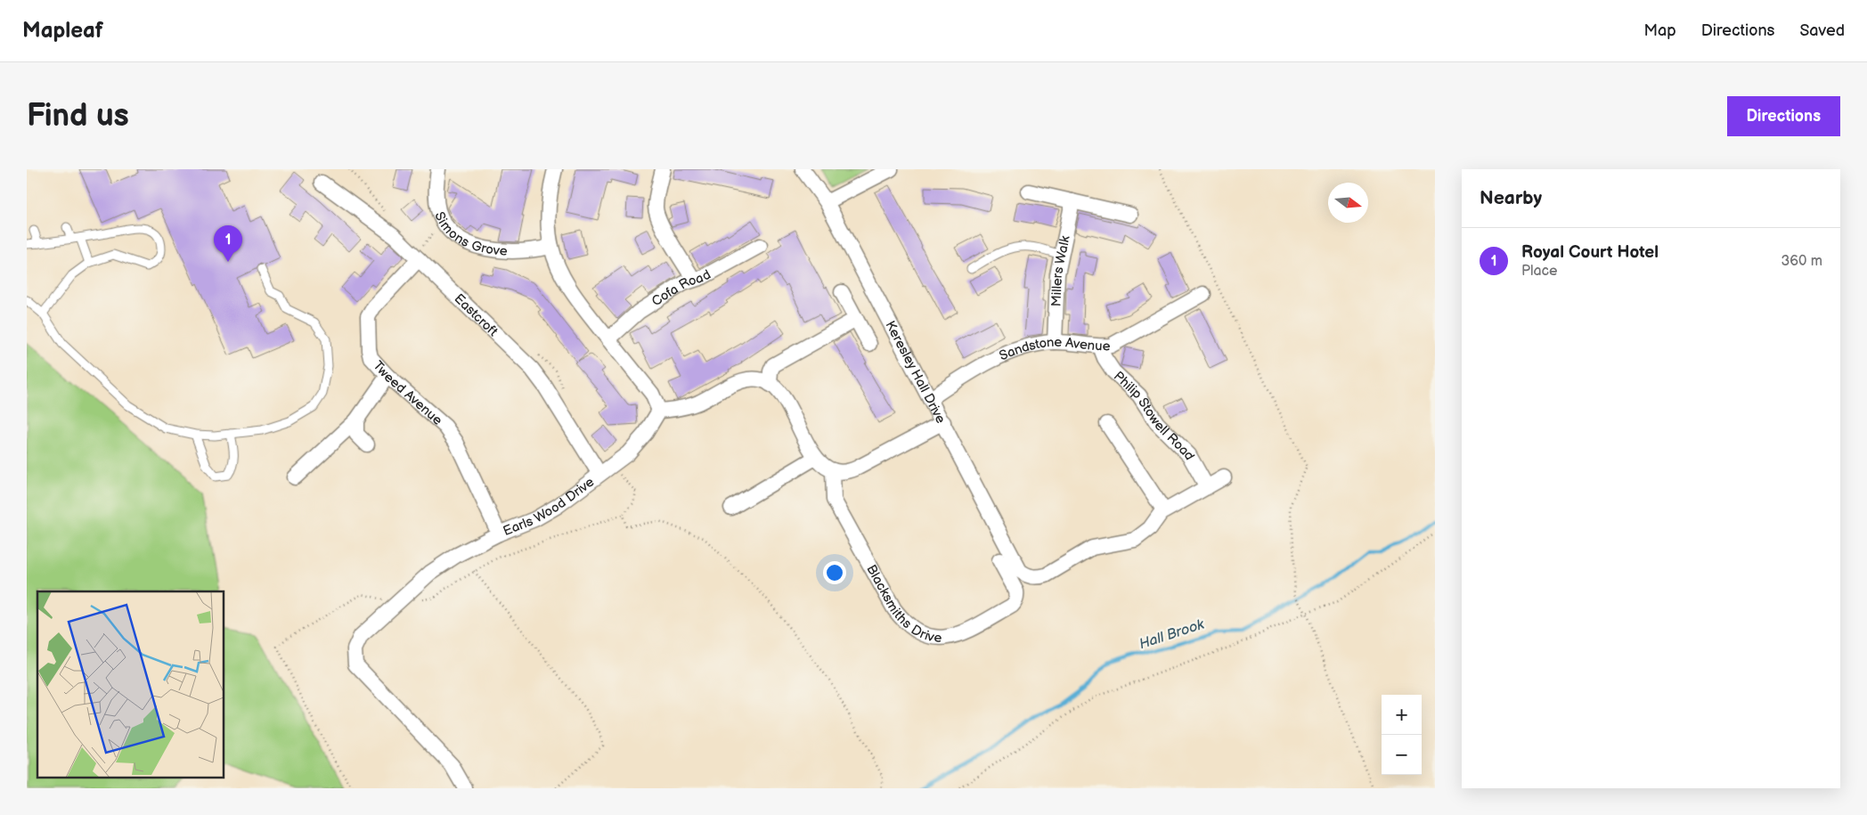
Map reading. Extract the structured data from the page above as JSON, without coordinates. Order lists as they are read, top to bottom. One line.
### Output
{"streets":{"street":["Simons Grove","Millers Walk","Cofa Road","Eastcroft","Sandstone Avenue","Keresley Hall Drive","Tweed Avenue","Philip Stowell Road","Earls Wood Drive","Blacksmiths Drive"]},"crossings":[["Millers Walk","Sandstone Avenue"],["Eastcroft","Tweed Avenue"],["Eastcroft","Earls Wood Drive"],["Sandstone Avenue","Keresley Hall Drive"],["Sandstone Avenue","Philip Stowell Road"],["Tweed Avenue","Earls Wood Drive"]],"water":["Hall Brook"],"north":"right","page":{"header":"Mapleaf","nav":["Map","Directions","Saved"],"buttons":"Directions","title":"Find us","heading":"Nearby","pins":"1","list":[{"mark":"1","name":"Royal Court Hotel","note":"Place","value":"360 m"}],"map_buttons":["+","−"]}}
